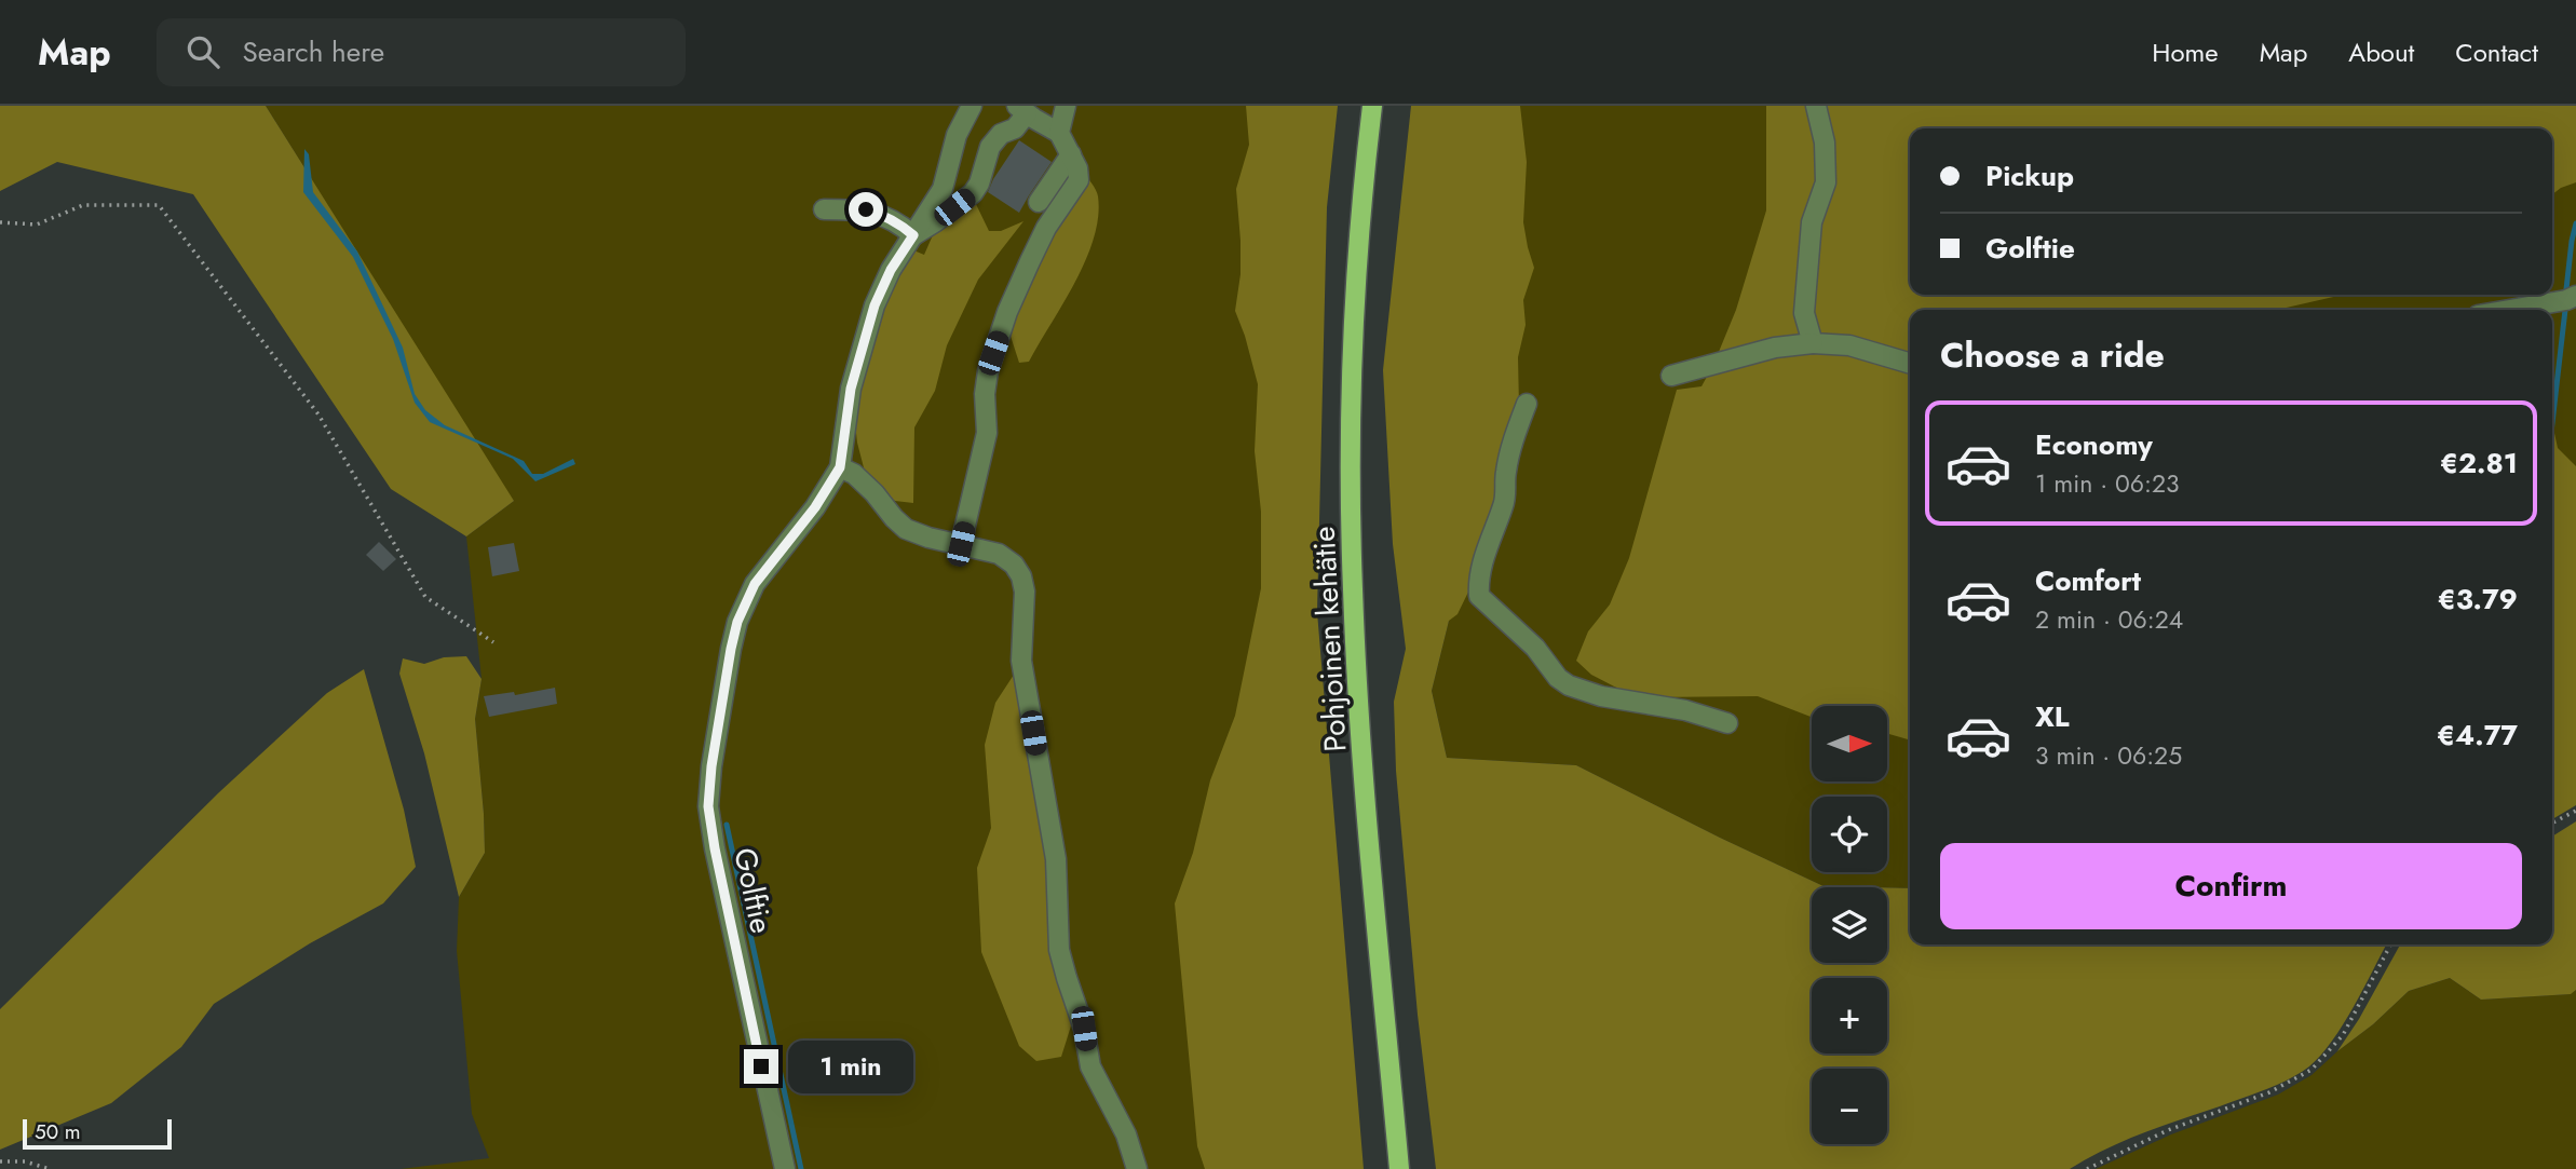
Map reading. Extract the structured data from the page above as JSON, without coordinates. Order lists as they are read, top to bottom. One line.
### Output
{"streets":{"main road":["Pohjoinen kehätie"],"street":["Golftie"]},"scale_bar":"50 m","north":"right","page":{"header":"Map","search":"Search here","nav":["Home","Map","About","Contact"],"banner":["Pickup","Golftie"],"heading":"Choose a ride","list":[{"name":"Economy","note":"1 min · 06:23","value":"€2.81"},{"name":"Comfort","note":"2 min · 06:24","value":"€3.79"},{"name":"XL","note":"3 min · 06:25","value":"€4.77"}],"map_buttons":["+","−"],"buttons":"Confirm","bubble":"1 min","scale":"50 m"}}
